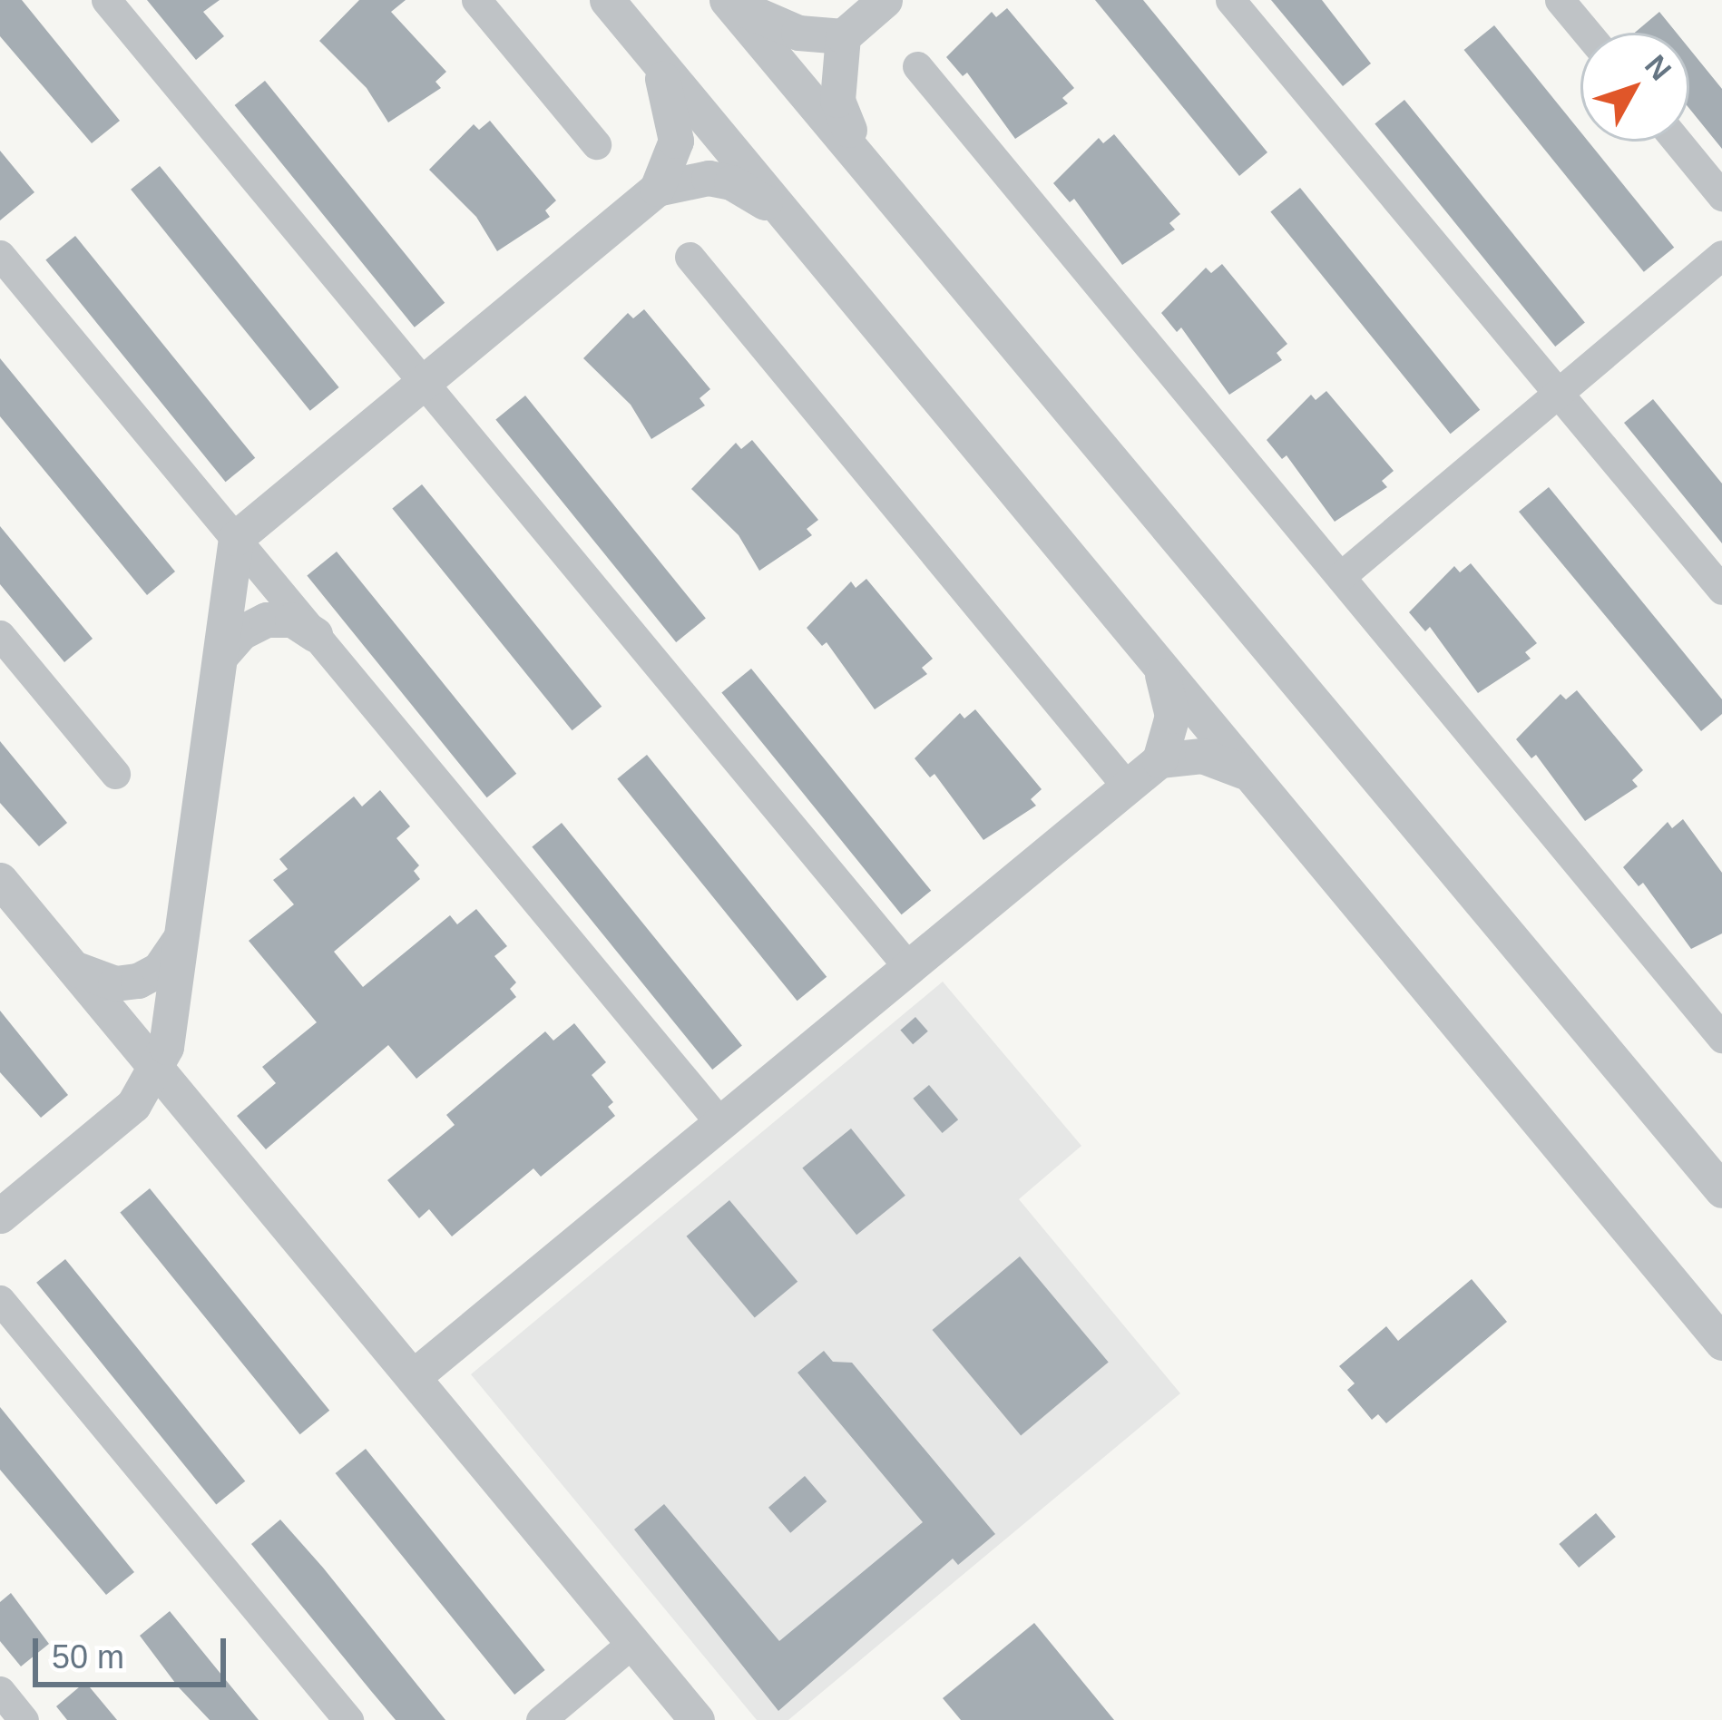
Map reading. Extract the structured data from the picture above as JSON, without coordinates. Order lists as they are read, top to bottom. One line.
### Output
{"scale_bar":"50 m","north":"top right"}
